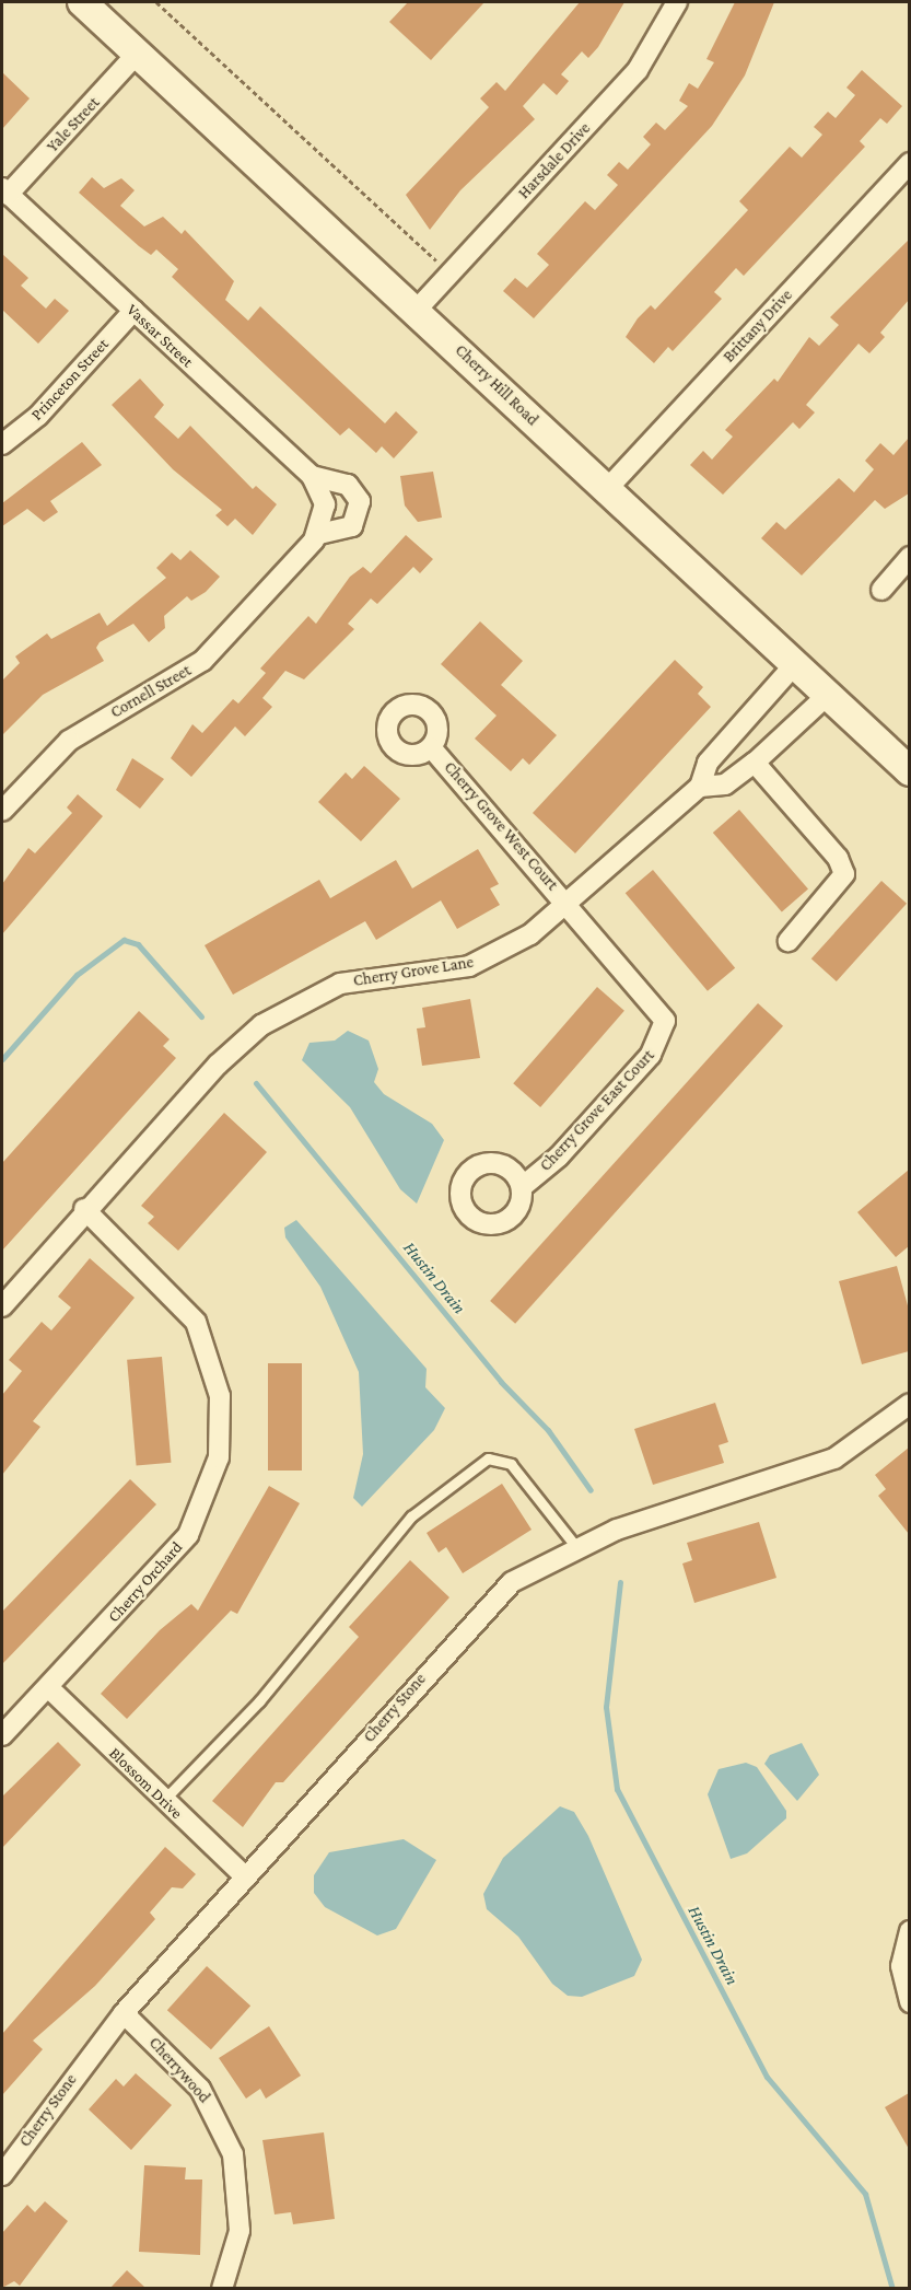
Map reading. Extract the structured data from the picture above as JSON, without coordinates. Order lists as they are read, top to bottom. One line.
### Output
{"streets":{"main road":["Cherry Hill Road"],"street":["Yale Street","Harsdale Drive","Brittany Drive","Vassar Street","Princeton Street","Cornell Street","Cherry Grove West Court","Cherry Grove Lane","Cherry Grove East Court","Cherry Orchard","Cherry Stone","Blossom Drive","Cherrywood"]},"crossings":[["Yale Street","Vassar Street"],["Yale Street","Cherry Hill Road"],["Harsdale Drive","Cherry Hill Road"],["Brittany Drive","Cherry Hill Road"],["Vassar Street","Princeton Street"],["Vassar Street","Cornell Street"],["Cherry Hill Road","Cherry Grove Lane"],["Cherry Grove West Court","Cherry Grove Lane"],["Cherry Grove West Court","Cherry Grove East Court"],["Cherry Grove Lane","Cherry Grove East Court"],["Cherry Grove Lane","Cherry Orchard"],["Cherry Orchard","Blossom Drive"],["Cherry Stone","Blossom Drive"],["Cherry Stone","Cherrywood"]],"water":["Hustin Drain"]}
